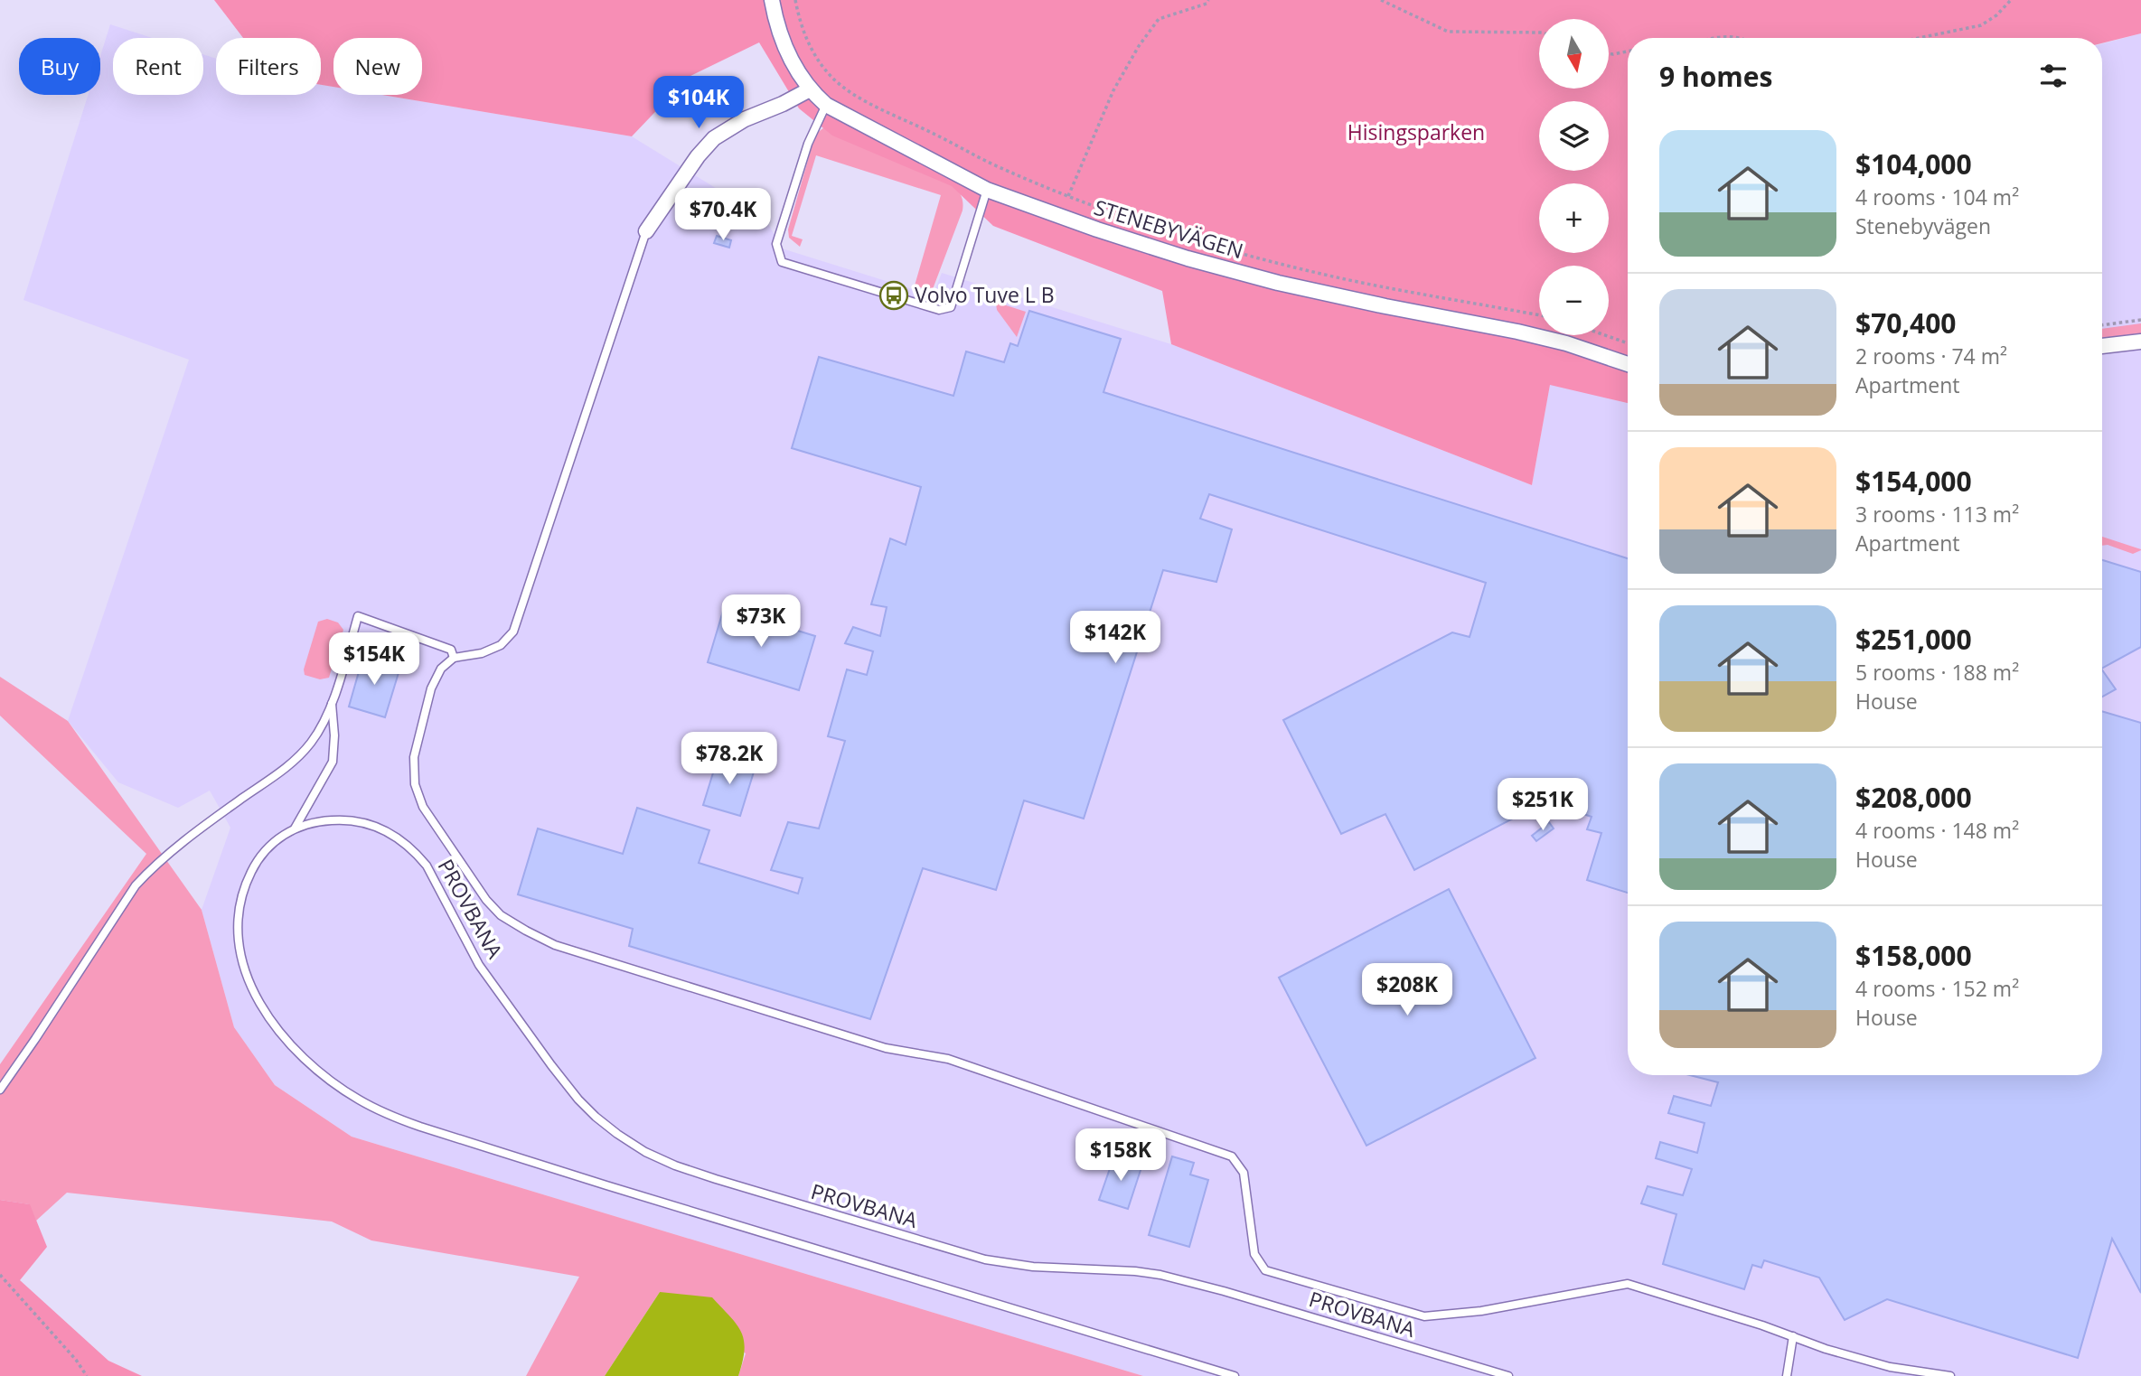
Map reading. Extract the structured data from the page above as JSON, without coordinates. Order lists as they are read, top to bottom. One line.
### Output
{"streets":{"street":["STENEBYVÄGEN"],"lane":["PROVBANA"]},"parks":["Hisingsparken"],"places":{"bus stop":["Volvo Tuve L B"]},"north":"bottom","page":{"map_buttons":["+","−"],"chip":["Buy","Rent","Filters","New"],"heading":"9 homes","price":["$104K","$70.4K","$73K","$142K","$154K","$78.2K","$251K","$208K","$158K"],"list":[{"name":"$104,000","note":"4 rooms · 104 m² · Stenebyvägen"},{"name":"$70,400","note":"2 rooms · 74 m² · Apartment"},{"name":"$154,000","note":"3 rooms · 113 m² · Apartment"},{"name":"$251,000","note":"5 rooms · 188 m² · House"},{"name":"$208,000","note":"4 rooms · 148 m² · House"},{"name":"$158,000","note":"4 rooms · 152 m² · House"}]}}
